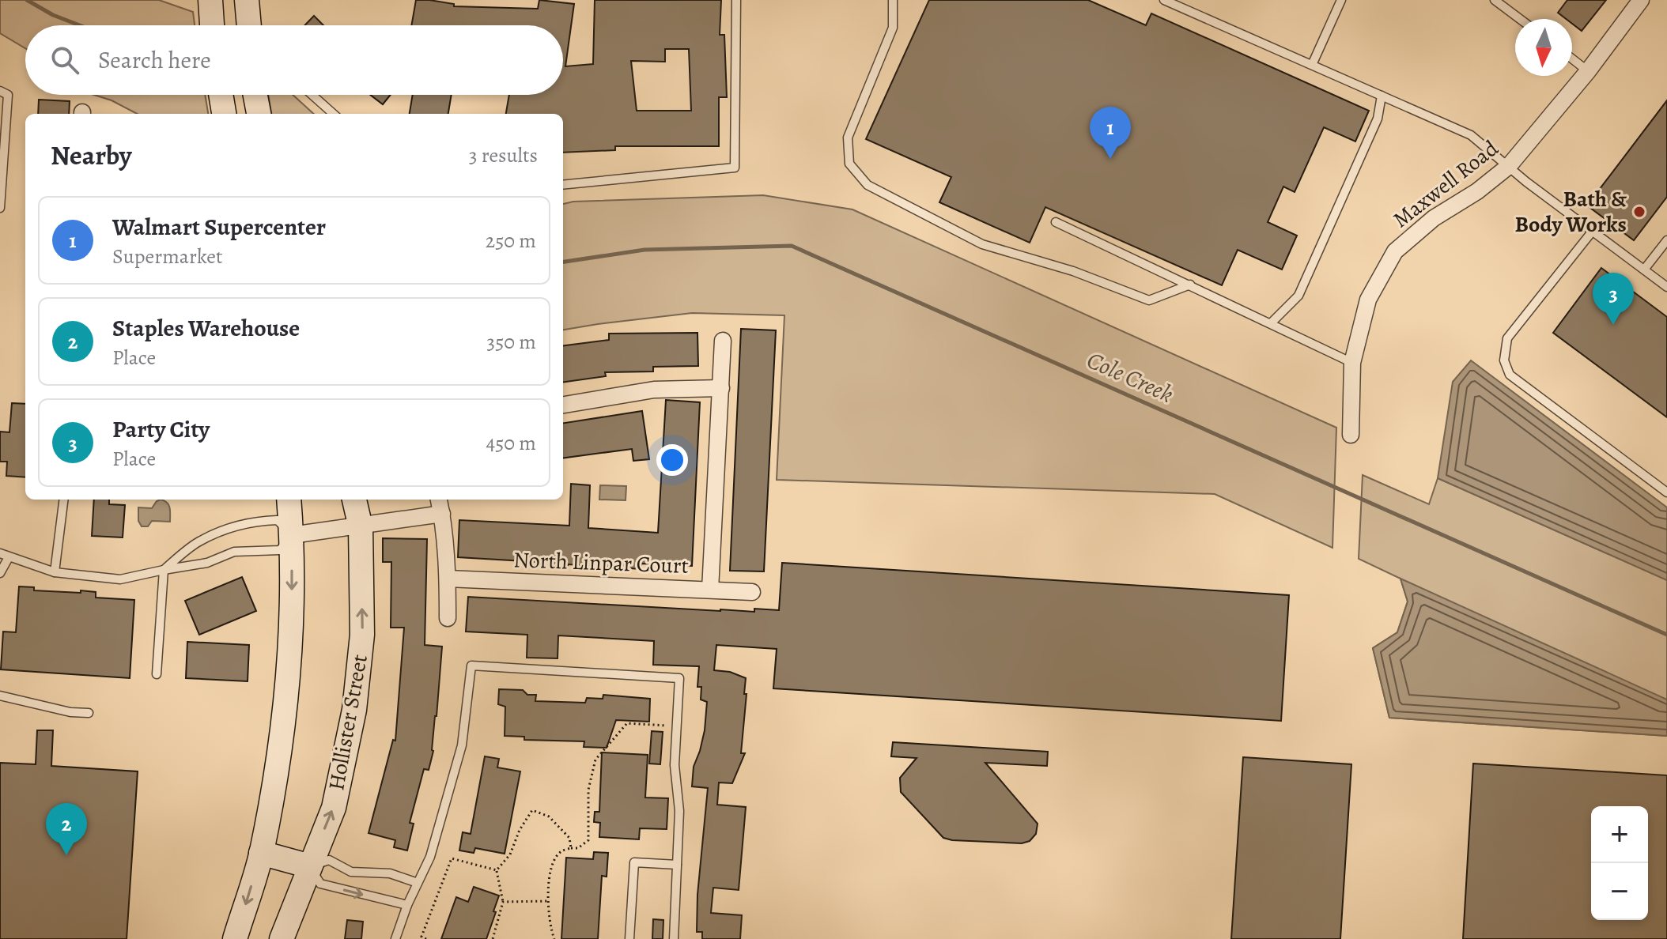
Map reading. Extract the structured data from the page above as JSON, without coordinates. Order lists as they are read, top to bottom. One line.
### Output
{"streets":{"main road":["Hollister Street"],"street":["Maxwell Road","North Linpar Court"]},"water":["Cole Creek"],"places":["Bath & Body Works"],"north":"bottom","page":{"search":"Search here","pins":["1","3","2"],"heading":["Nearby","3 results"],"list":[{"mark":"1","name":"Walmart Supercenter","note":"Supermarket","value":"250 m"},{"mark":"2","name":"Staples Warehouse","note":"Place","value":"350 m"},{"mark":"3","name":"Party City","note":"Place","value":"450 m"}],"map_buttons":["+","−"]}}
